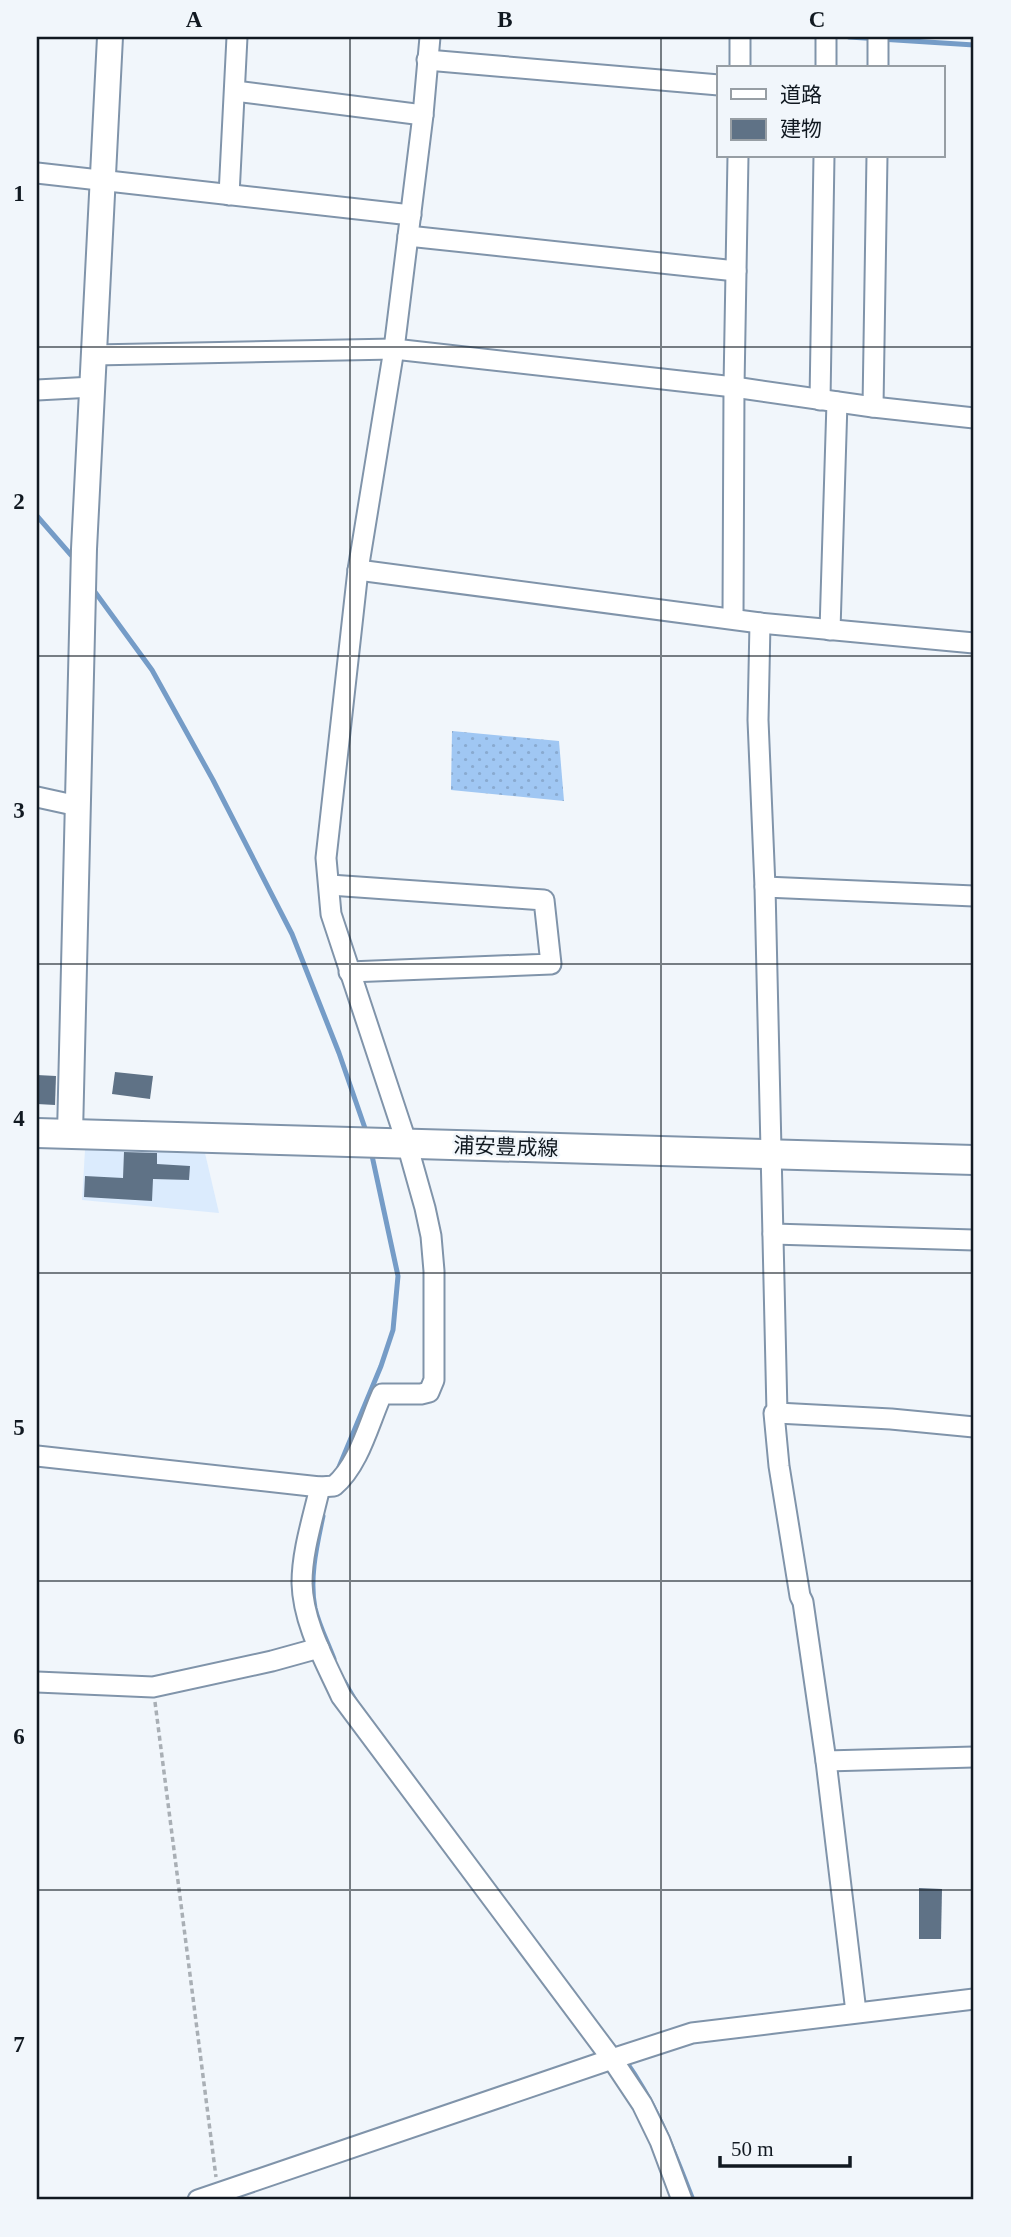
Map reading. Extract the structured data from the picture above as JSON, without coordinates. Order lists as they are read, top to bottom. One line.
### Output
{"streets":{"main road":["浦安豊成線"]},"legend":["道路","建物"],"scale_bar":"50 m","grid":{"columns":["A","B","C"],"rows":["1","2","3","4","5","6","7"]}}
